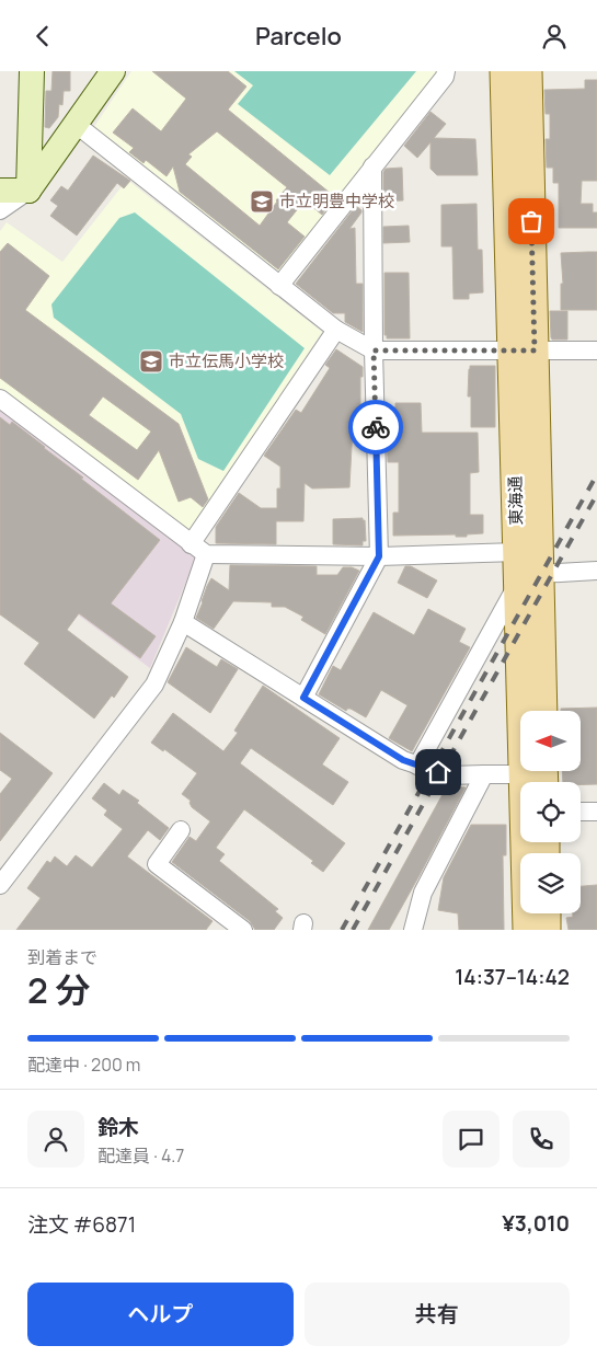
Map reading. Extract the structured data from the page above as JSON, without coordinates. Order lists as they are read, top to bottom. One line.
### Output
{"streets":{"main road":["東海通"]},"places":{"school or university":["市立明豊中学校","市立伝馬小学校"]},"north":"left","page":{"header":"Parcelo","heading":["2 分","到着まで","14:37–14:42"],"panel":["鈴木","配達員 · 4.7","注文 #6871","¥3,010"],"bar":"配達中 · 200 m","buttons":["ヘルプ","共有"]}}
